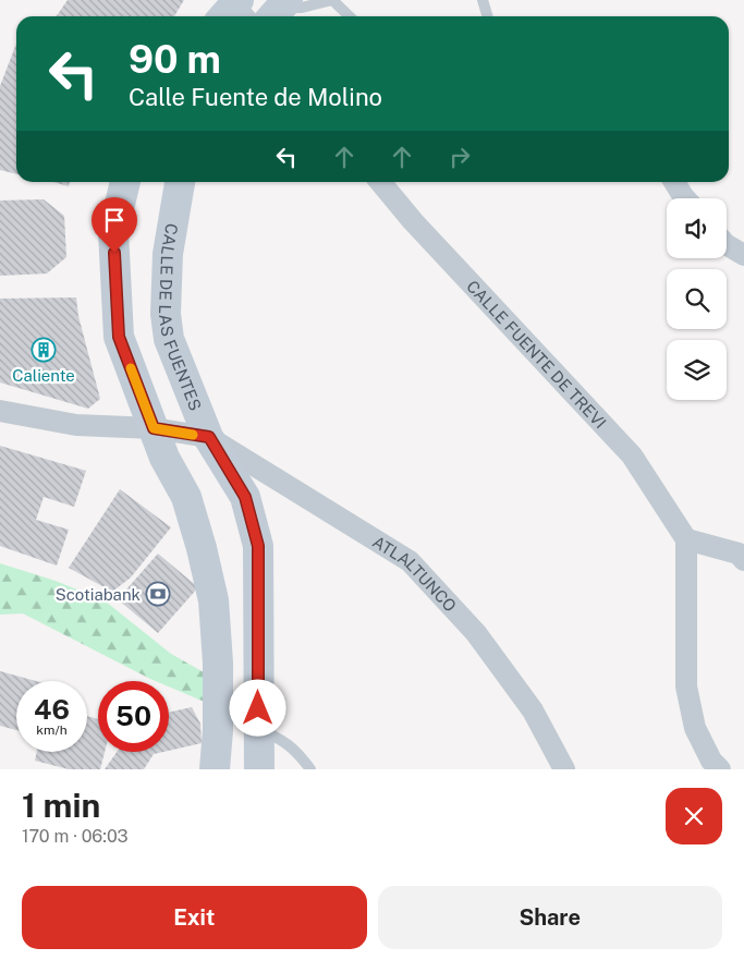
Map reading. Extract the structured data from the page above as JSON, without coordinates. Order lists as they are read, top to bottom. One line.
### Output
{"streets":{"main road":["CALLE DE LAS FUENTES"],"street":["CALLE FUENTE DE TREVI","ATLALTUNCO"]},"crossings":[["CALLE DE LAS FUENTES","ATLALTUNCO"]],"places":{"building":["Caliente"],"bank":["Scotiabank"]},"page":{"turn":["90 m","Calle Fuente de Molino"],"speed":"46 km/h","limit":"50","heading":["1 min","170 m · 06:03"],"buttons":["Exit","Share"]}}
